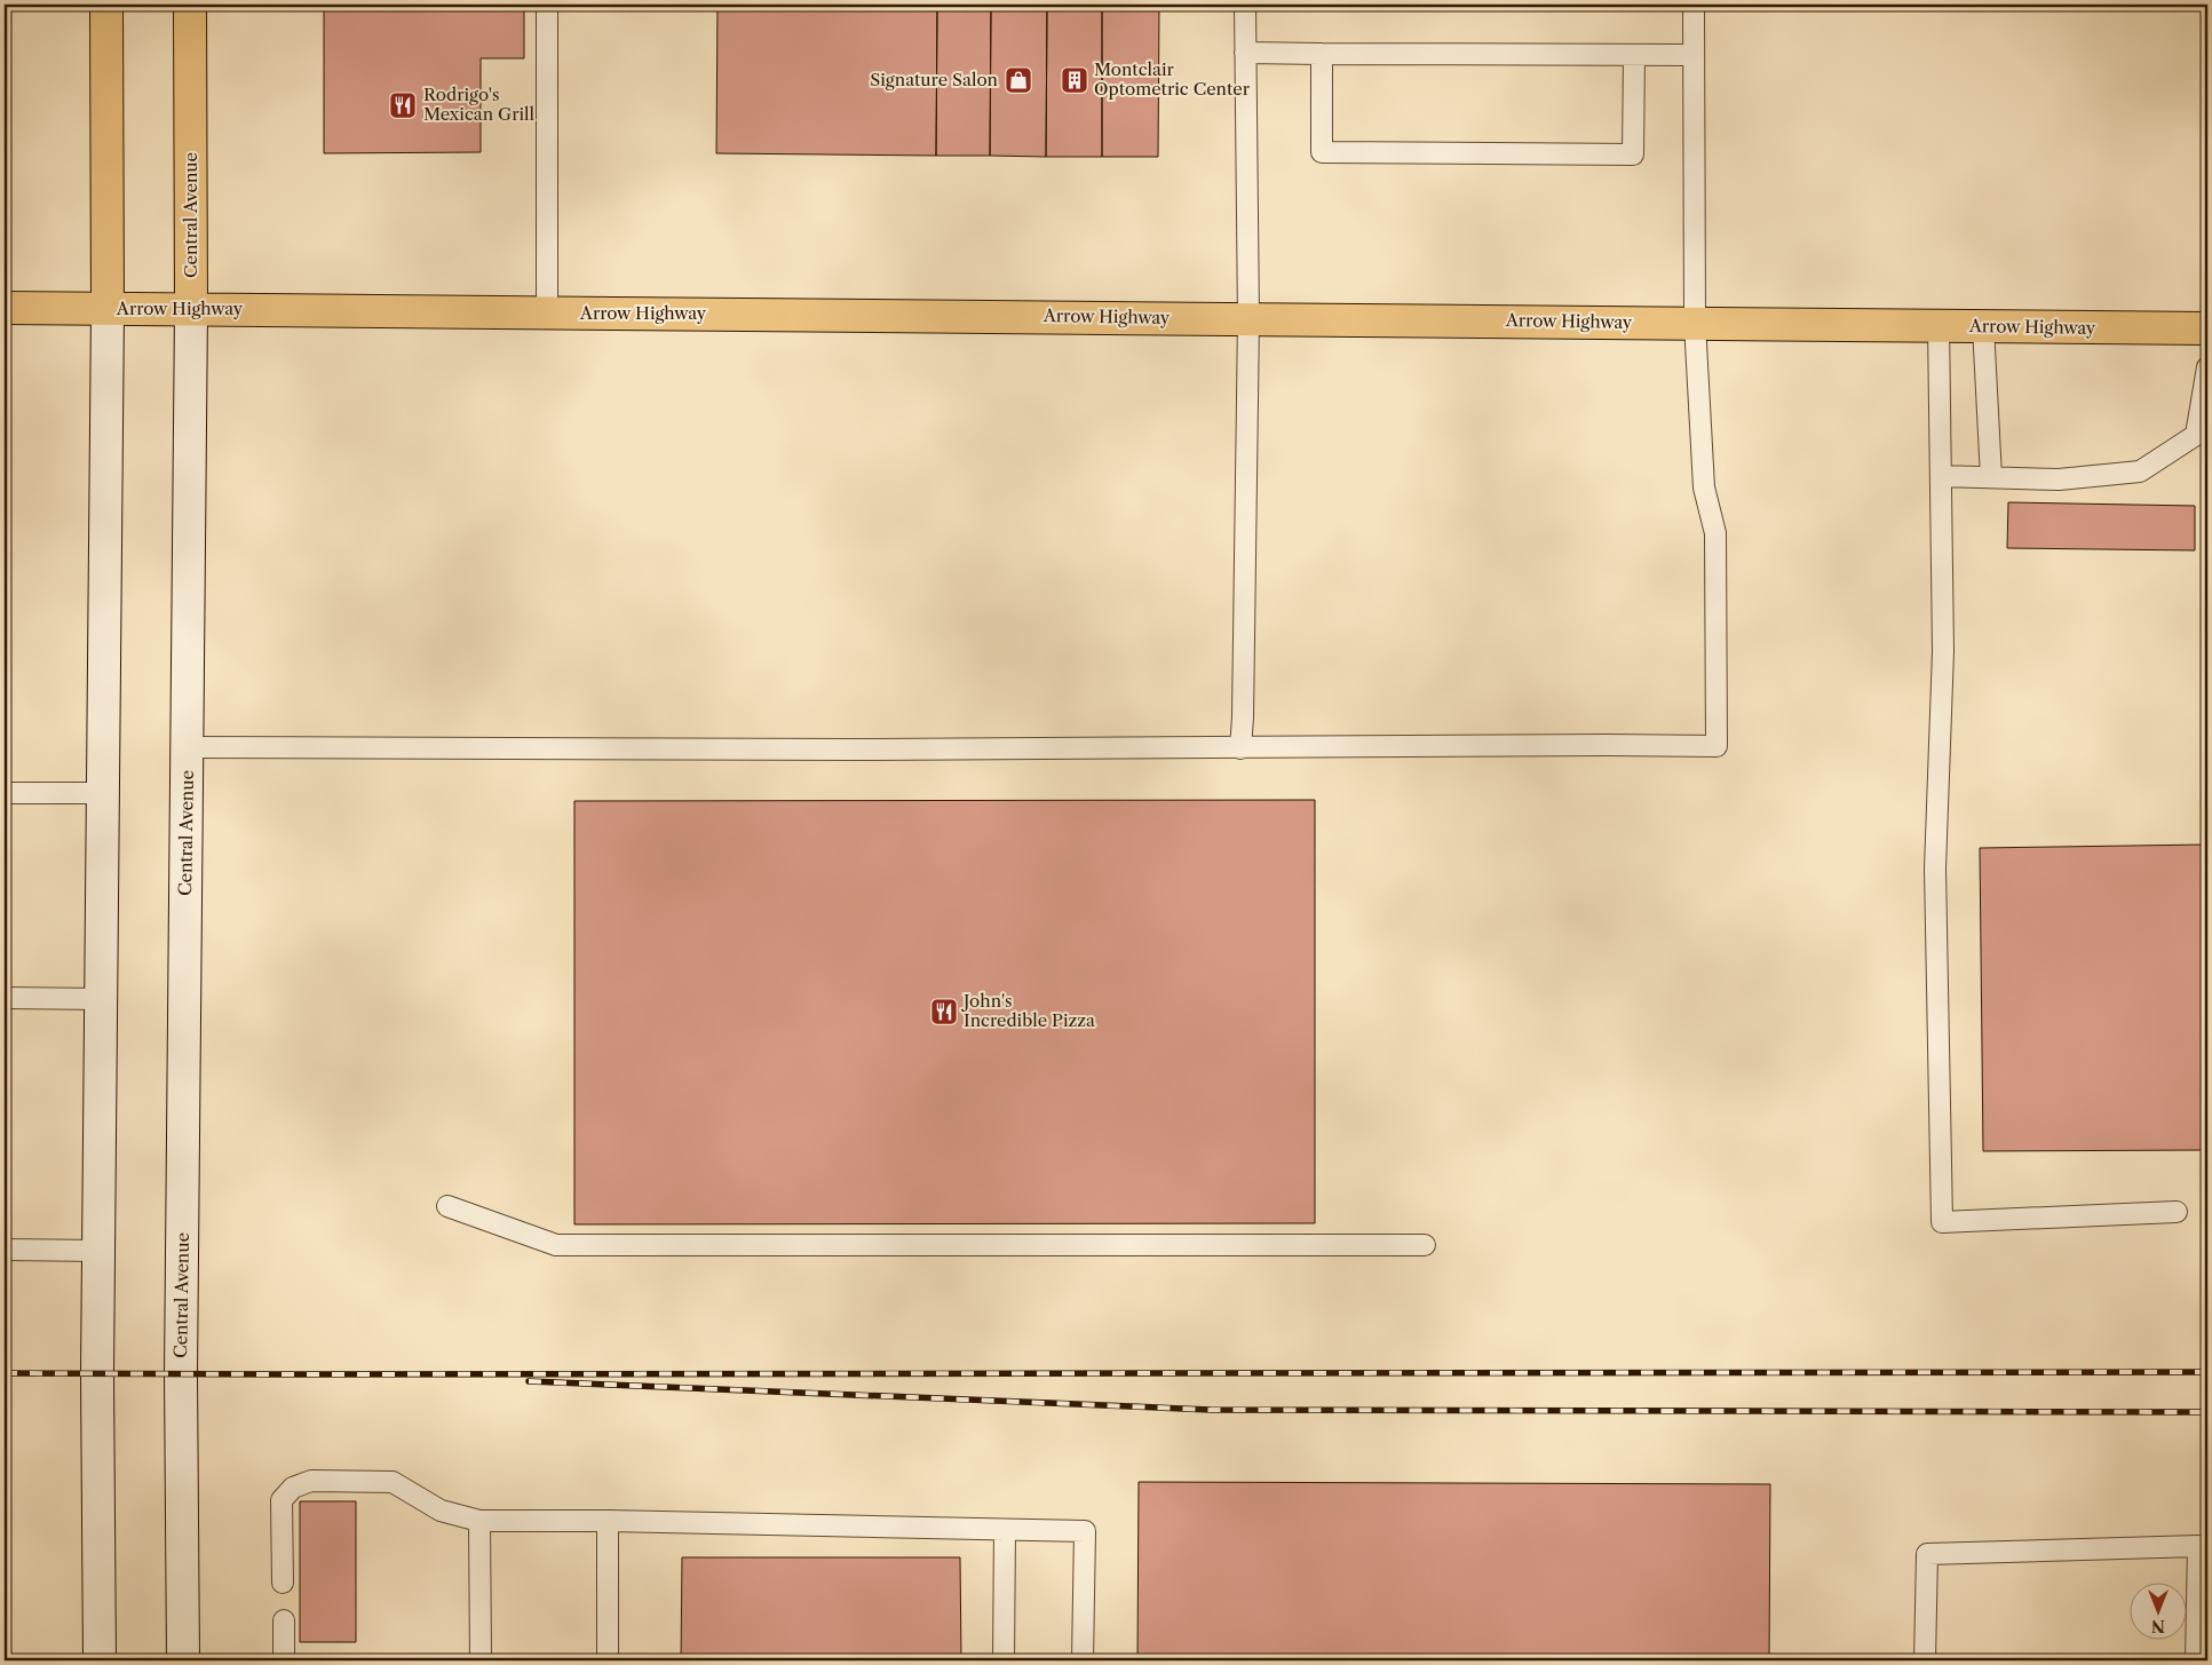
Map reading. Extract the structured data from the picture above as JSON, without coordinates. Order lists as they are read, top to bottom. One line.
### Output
{"streets":{"main road":["Central Avenue","Arrow Highway"]},"crossings":[["Central Avenue","Arrow Highway"]],"places":{"shop":["Signature Salon"],"building":["Montclair Optometric Center"],"restaurant":["Rodrigo's Mexican Grill","John's Incredible Pizza"]},"north":"bottom"}
